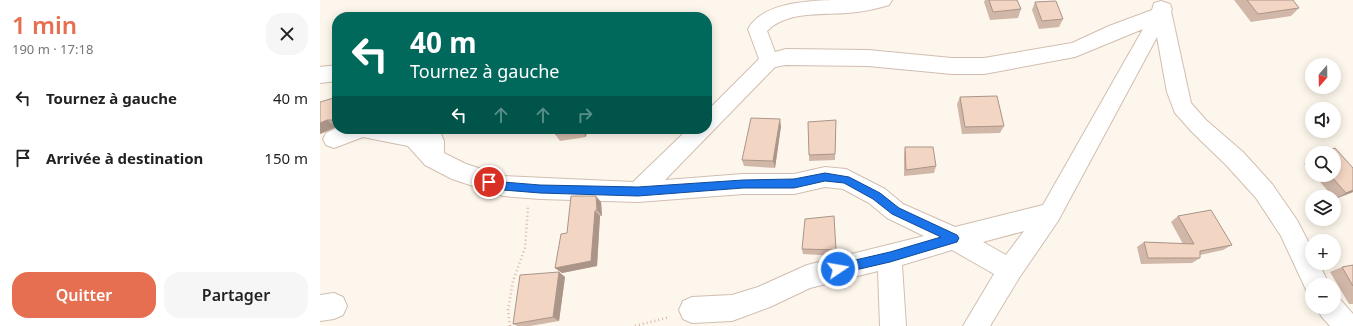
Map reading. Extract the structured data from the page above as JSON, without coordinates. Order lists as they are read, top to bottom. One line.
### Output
{"north":"bottom","page":{"heading":["1 min","190 m · 17:18"],"turn":["40 m","Tournez à gauche"],"map_buttons":["+","−"],"list":[{"name":"Tournez à gauche","value":"40 m"},{"name":"Arrivée à destination","value":"150 m"}],"buttons":["Quitter","Partager"]}}
